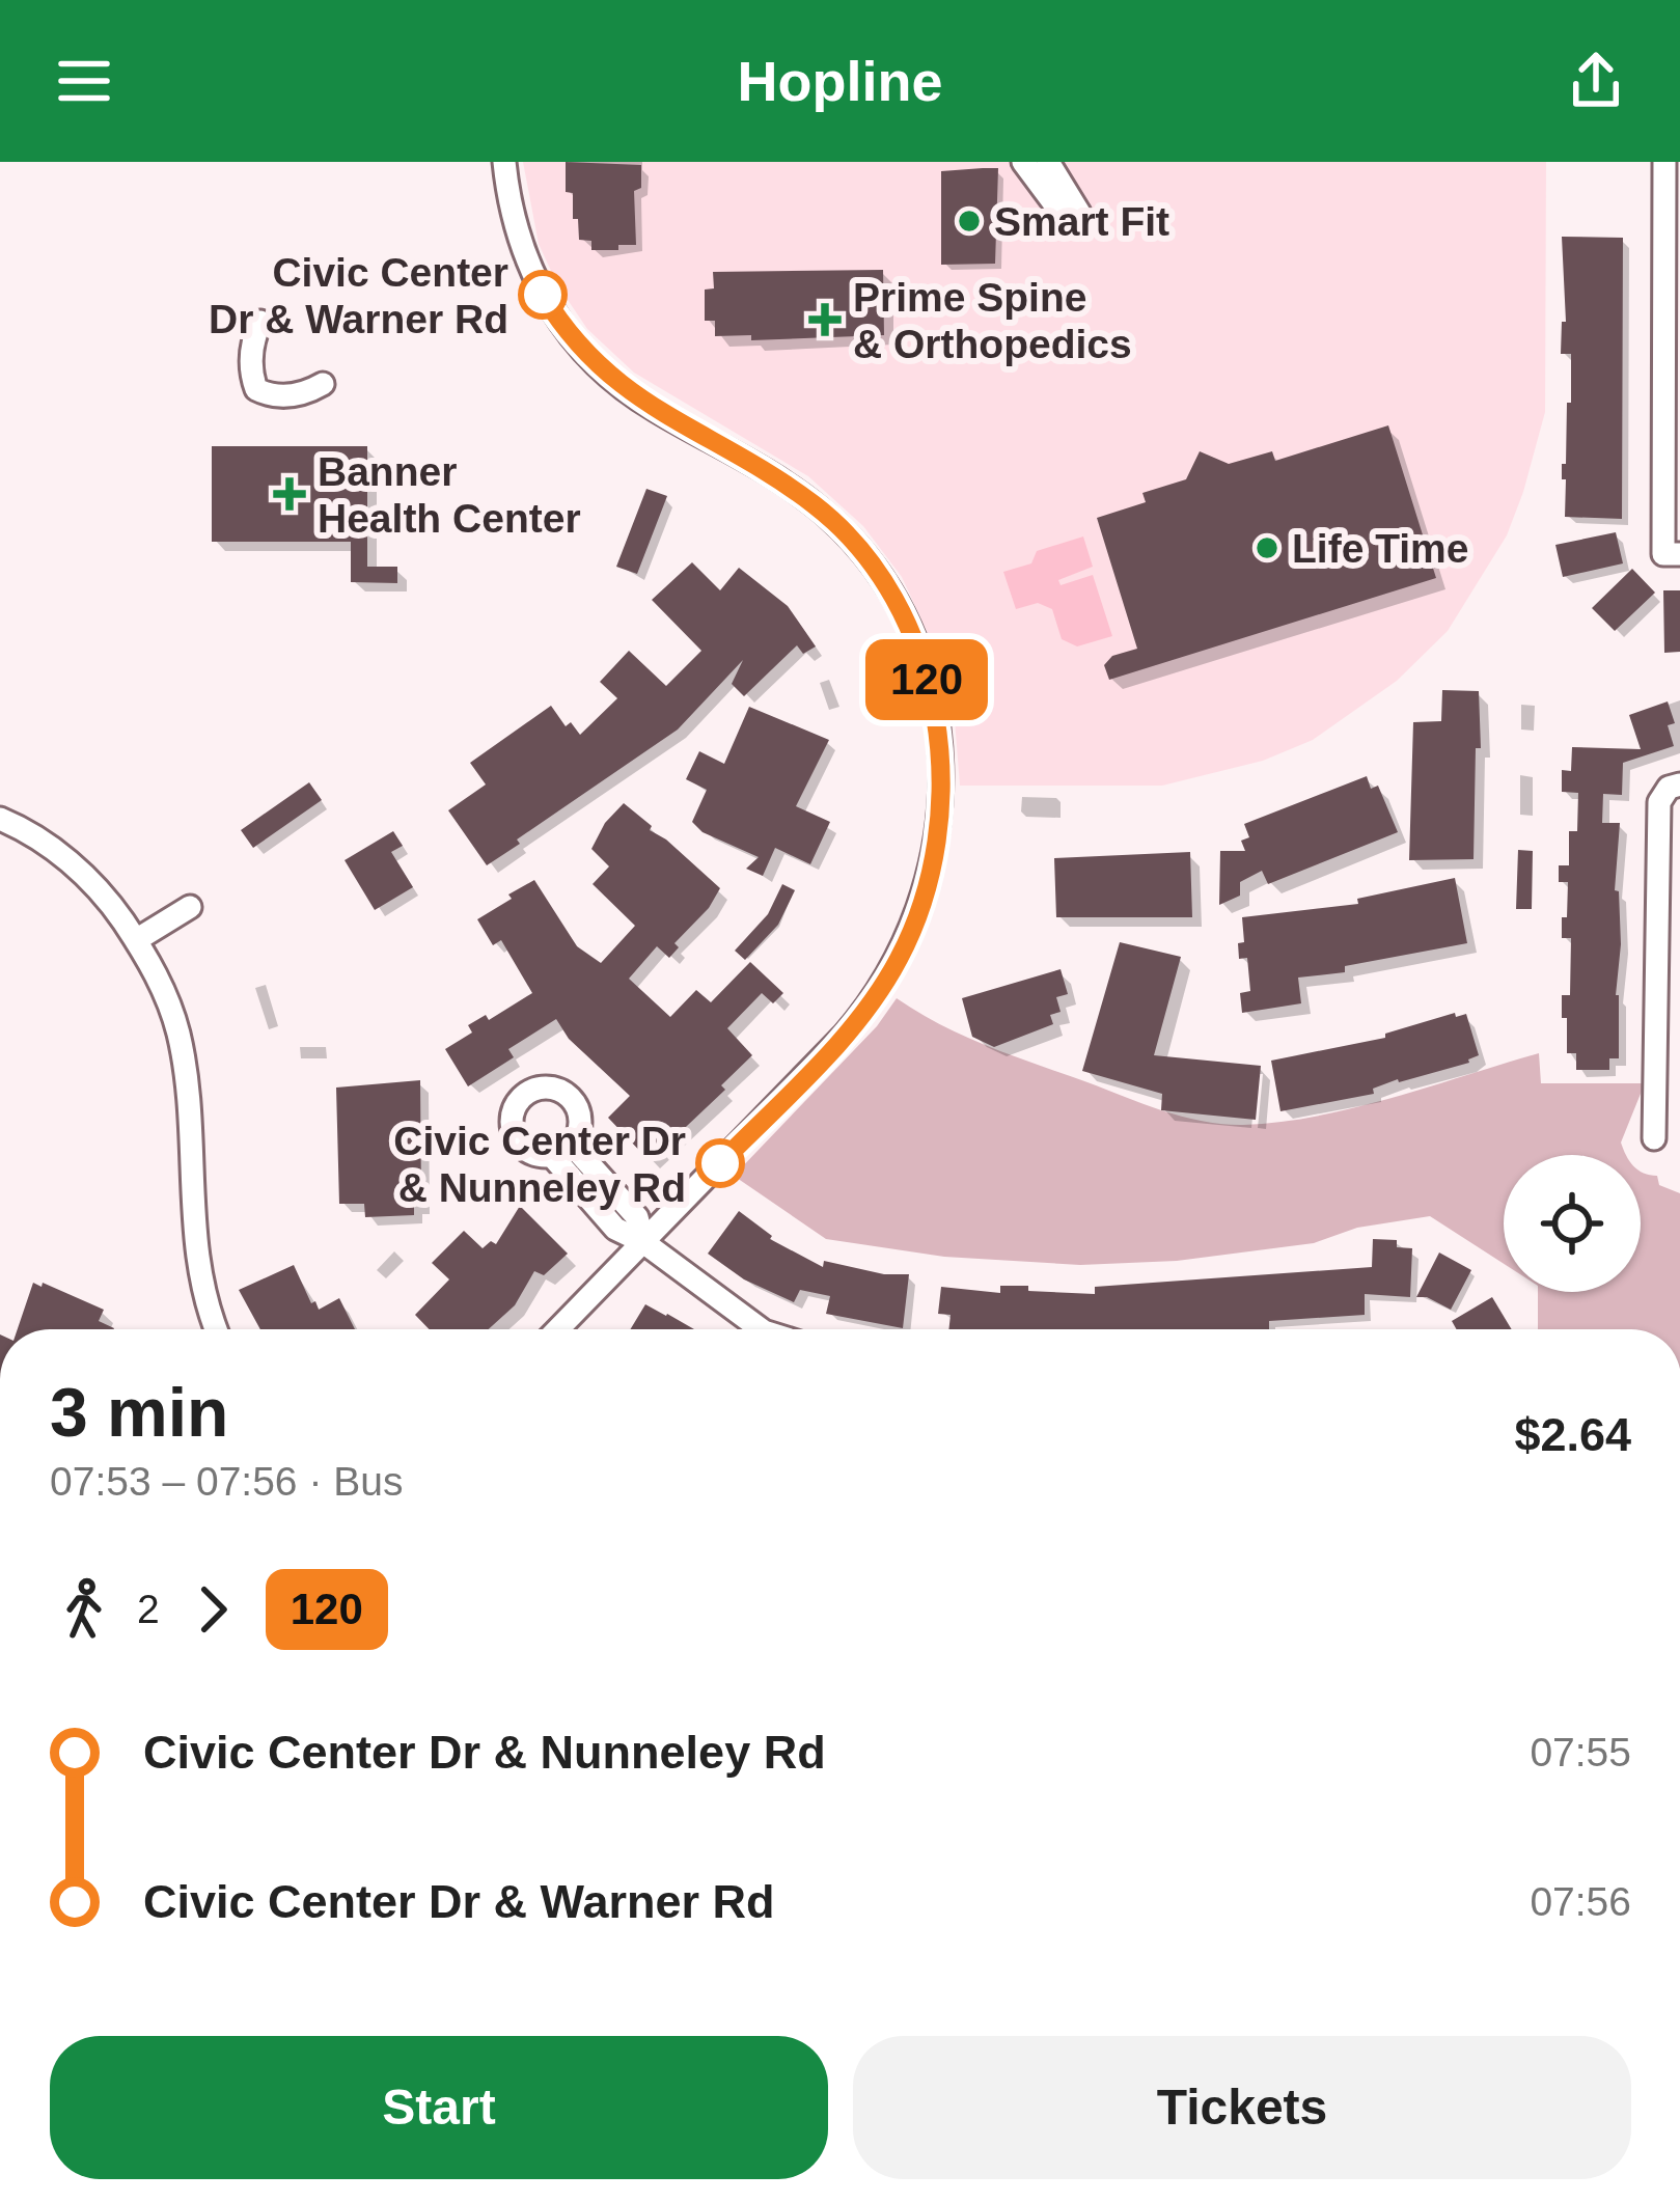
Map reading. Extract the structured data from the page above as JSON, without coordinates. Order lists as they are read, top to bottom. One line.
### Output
{"places":{"other":["Smart Fit","Civic Center Dr & Warner Rd","Life Time","Civic Center Dr & Nunneley Rd"],"health":["Prime Spine & Orthopedics","Banner Health Center"]},"lines":["bus line 120"],"page":{"header":"Hopline","on_map":"120","heading":["3 min","07:53 – 07:56 · Bus","$2.64"],"legs":["2","120"],"list":[{"name":"Civic Center Dr & Nunneley Rd","value":"07:55"},{"name":"Civic Center Dr & Warner Rd","value":"07:56"}],"buttons":["Start","Tickets"]}}
